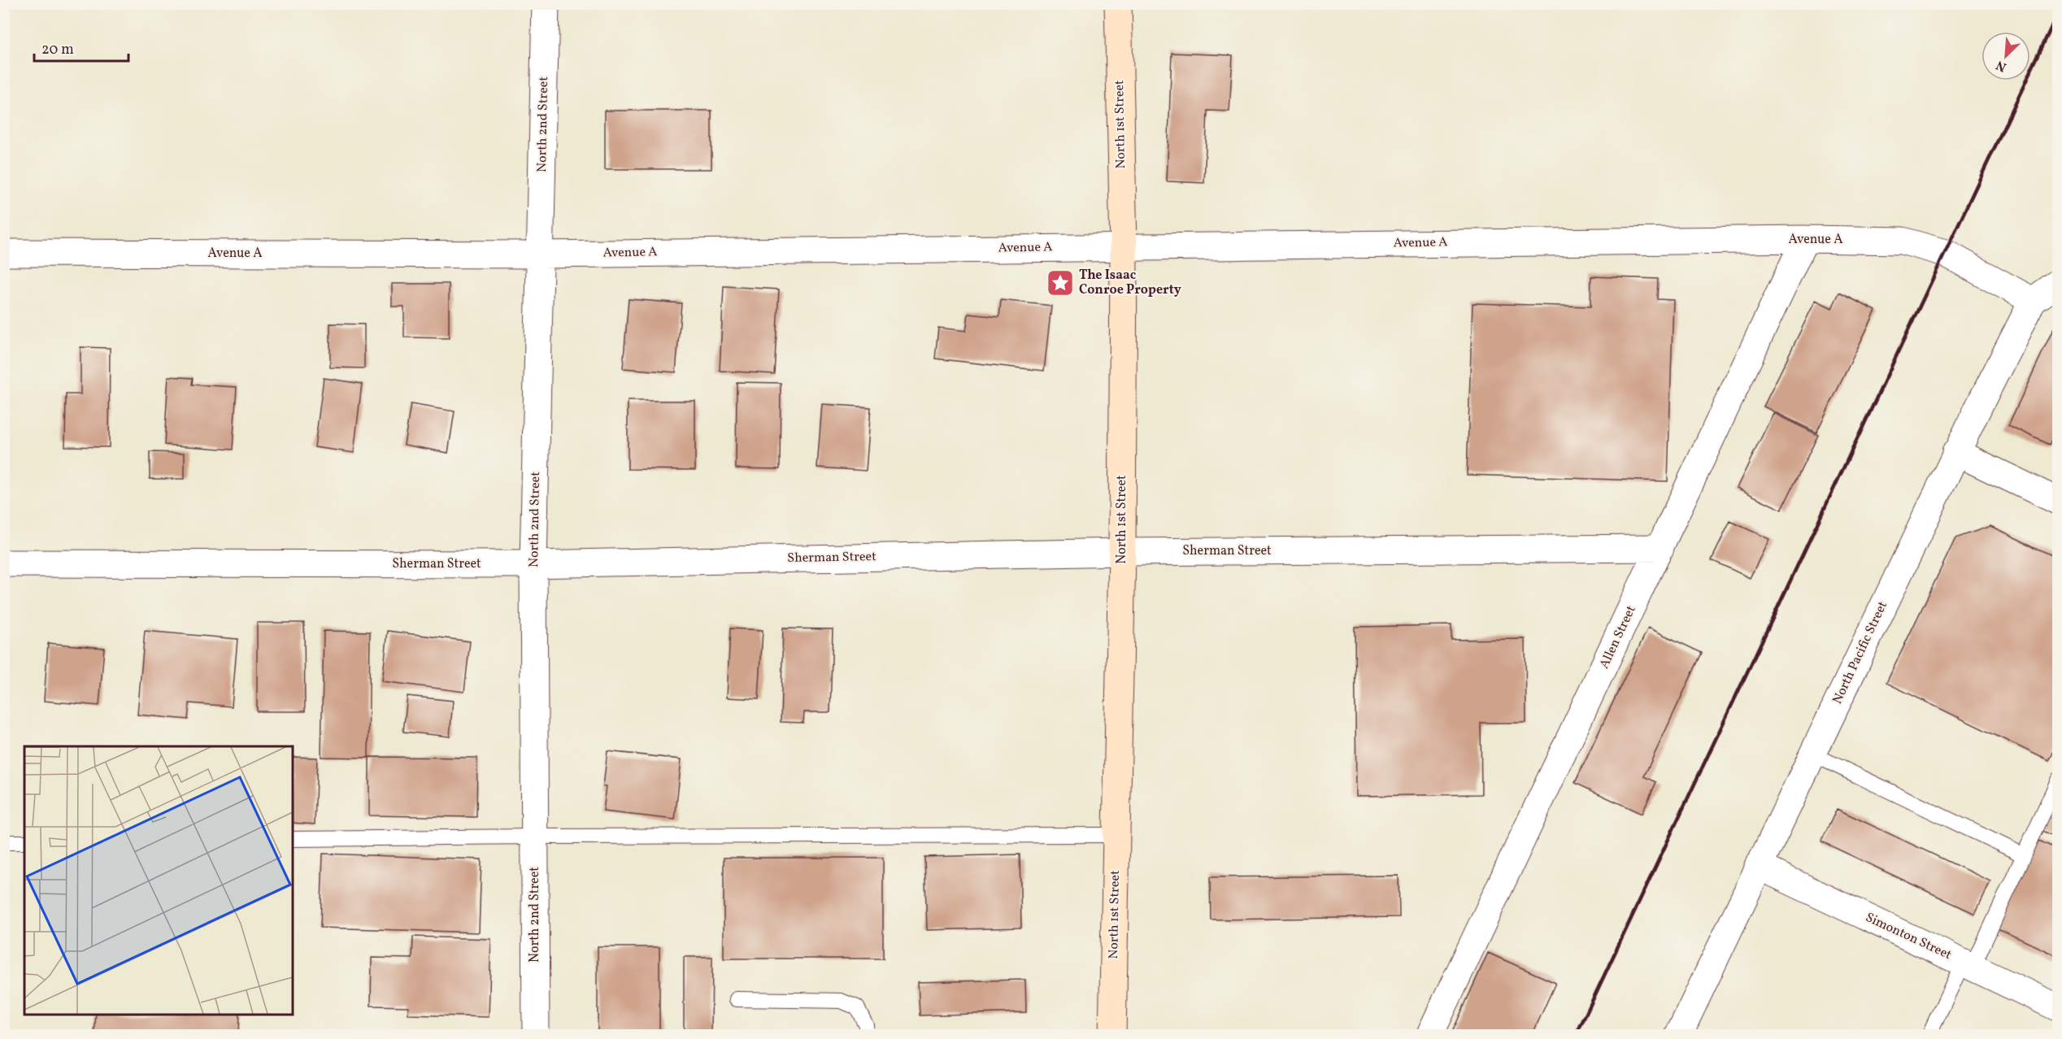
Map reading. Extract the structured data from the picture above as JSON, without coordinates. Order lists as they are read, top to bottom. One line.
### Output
{"streets":{"street":["North 2nd Street","North 1st Street","Avenue A","Sherman Street","Allen Street","North Pacific Street","Simonton Street"]},"crossings":[["North 2nd Street","Avenue A"],["North 2nd Street","Sherman Street"],["North 1st Street","Avenue A"],["North 1st Street","Sherman Street"],["Avenue A","Allen Street"],["Avenue A","North Pacific Street"],["Sherman Street","Allen Street"],["North Pacific Street","Simonton Street"]],"places":{"place":["The Isaac Conroe Property"]},"scale_bar":"20 m","north":"bottom left"}
